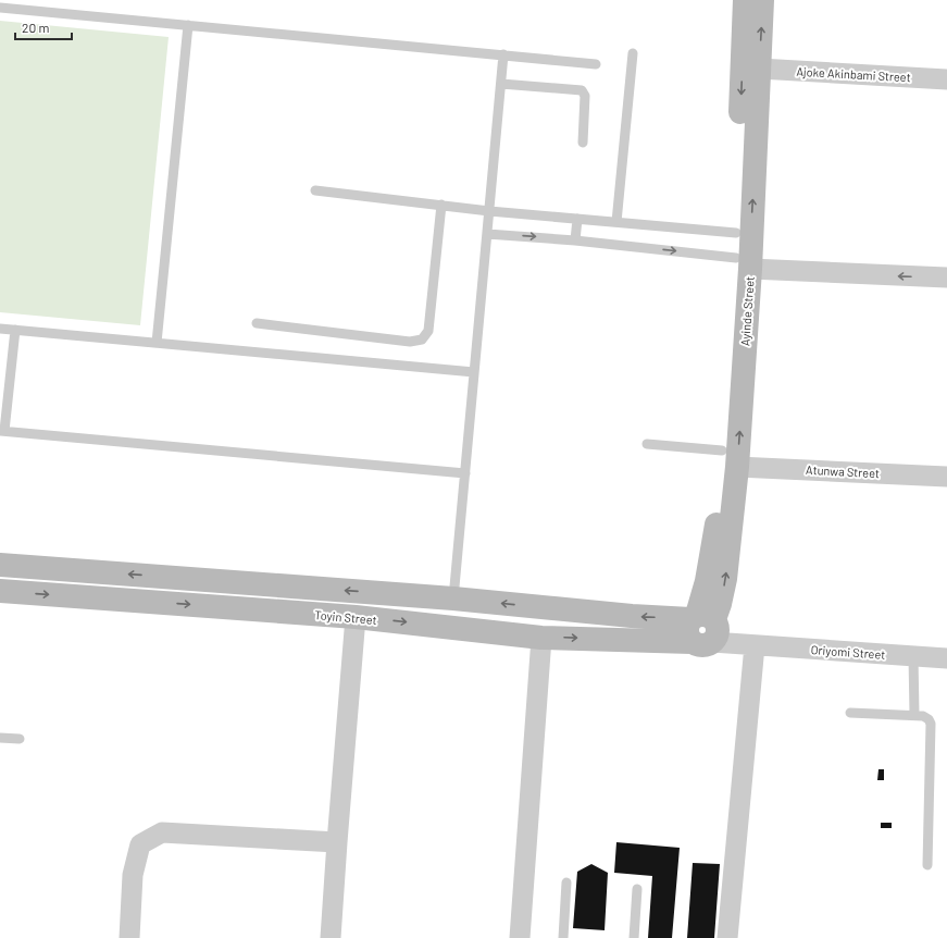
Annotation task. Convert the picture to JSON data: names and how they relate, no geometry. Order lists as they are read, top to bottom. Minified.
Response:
{"streets":{"street":["Ajoke Akinbami Street","Ayinde Street","Atunwa Street","Toyin Street","Oriyomi Street"]},"crossings":[["Ajoke Akinbami Street","Ayinde Street"],["Ayinde Street","Atunwa Street"],["Ayinde Street","Toyin Street"],["Toyin Street","Oriyomi Street"]],"scale_bar":"20 m"}
